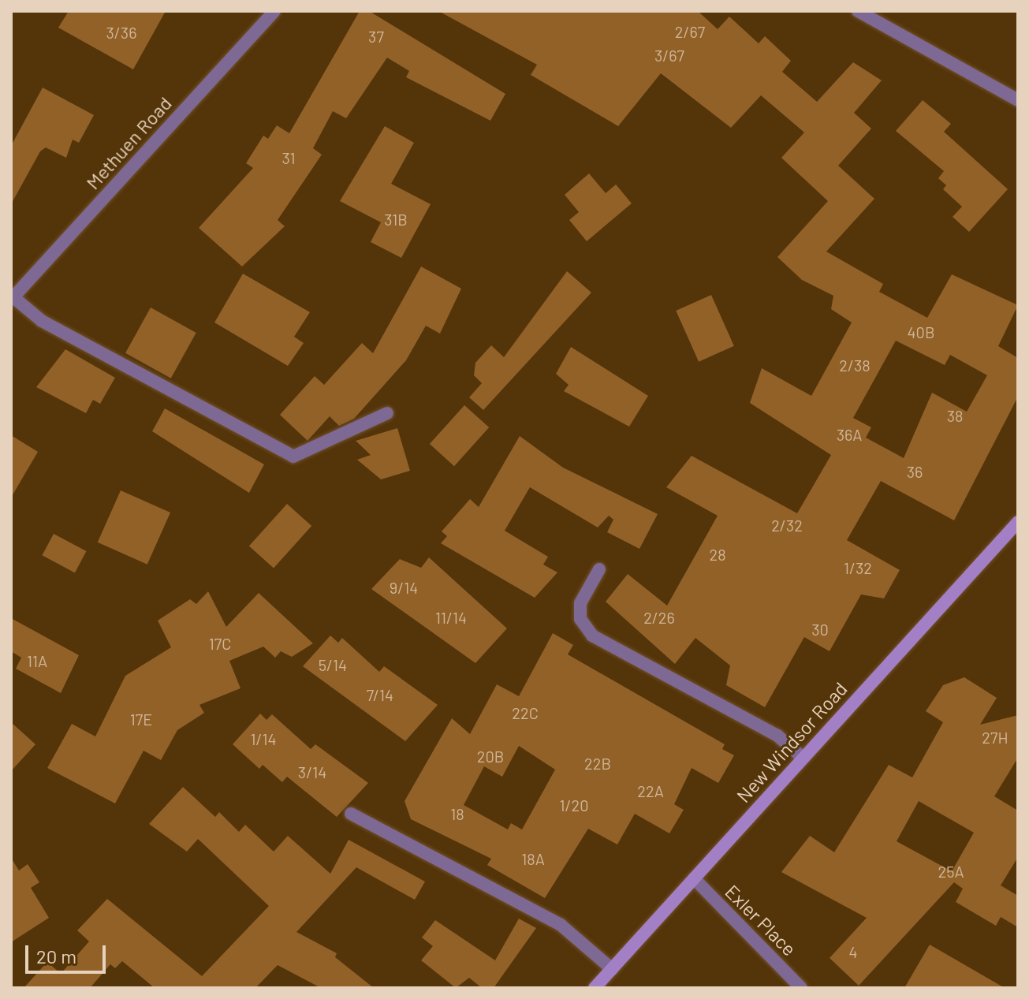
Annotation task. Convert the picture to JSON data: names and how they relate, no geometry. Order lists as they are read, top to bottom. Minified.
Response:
{"streets":{"main road":["New Windsor Road"],"street":["Methuen Road","Exler Place"]},"crossings":[["New Windsor Road","Exler Place"]],"house_numbers":["2/67","3/36","37","3/67","31","31B","40B","2/38","38","36A","36","2/32","28","1/32","9/14","11/14","2/26","30","17C","11A","5/14","7/14","22C","17E","27H","1/14","20B","22B","3/14","22A","1/20","18","18A","25A","4"],"scale_bar":"20 m"}
